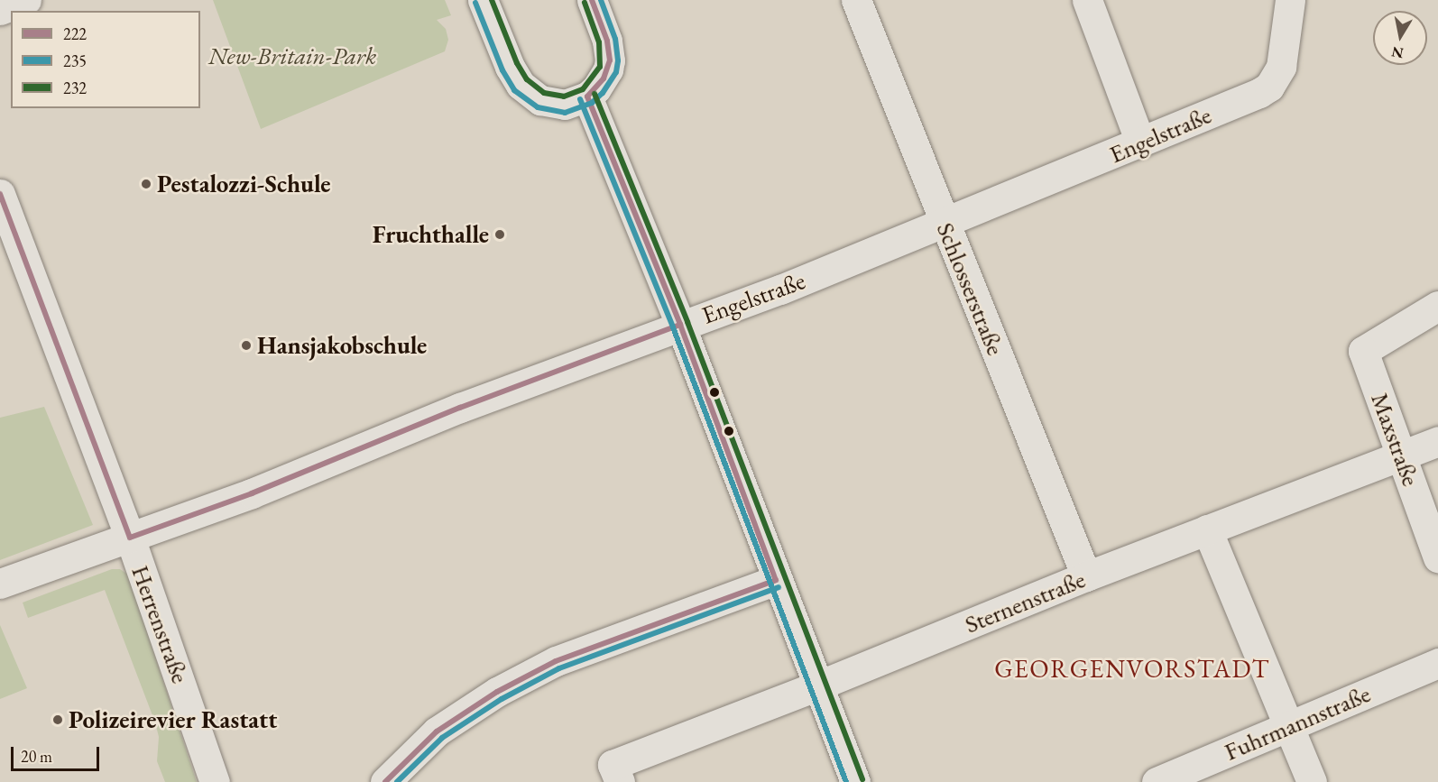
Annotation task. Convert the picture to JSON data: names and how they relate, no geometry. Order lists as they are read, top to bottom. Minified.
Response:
{"streets":{"street":["Engelstraße","Schlosserstraße","Maxstraße","Sternenstraße","Herrenstraße","Fuhrmannstraße"]},"crossings":[["Engelstraße","Schlosserstraße"],["Engelstraße","Herrenstraße"],["Schlosserstraße","Sternenstraße"],["Maxstraße","Sternenstraße"]],"districts":["GEORGENVORSTADT"],"parks":["New-Britain-Park"],"places":["Pestalozzi-Schule","Fruchthalle","Hansjakobschule","Polizeirevier Rastatt"],"lines":["transit line 222","transit line 235","transit line 232"],"legend":["222","235","232"],"scale_bar":"20 m","north":"bottom"}
